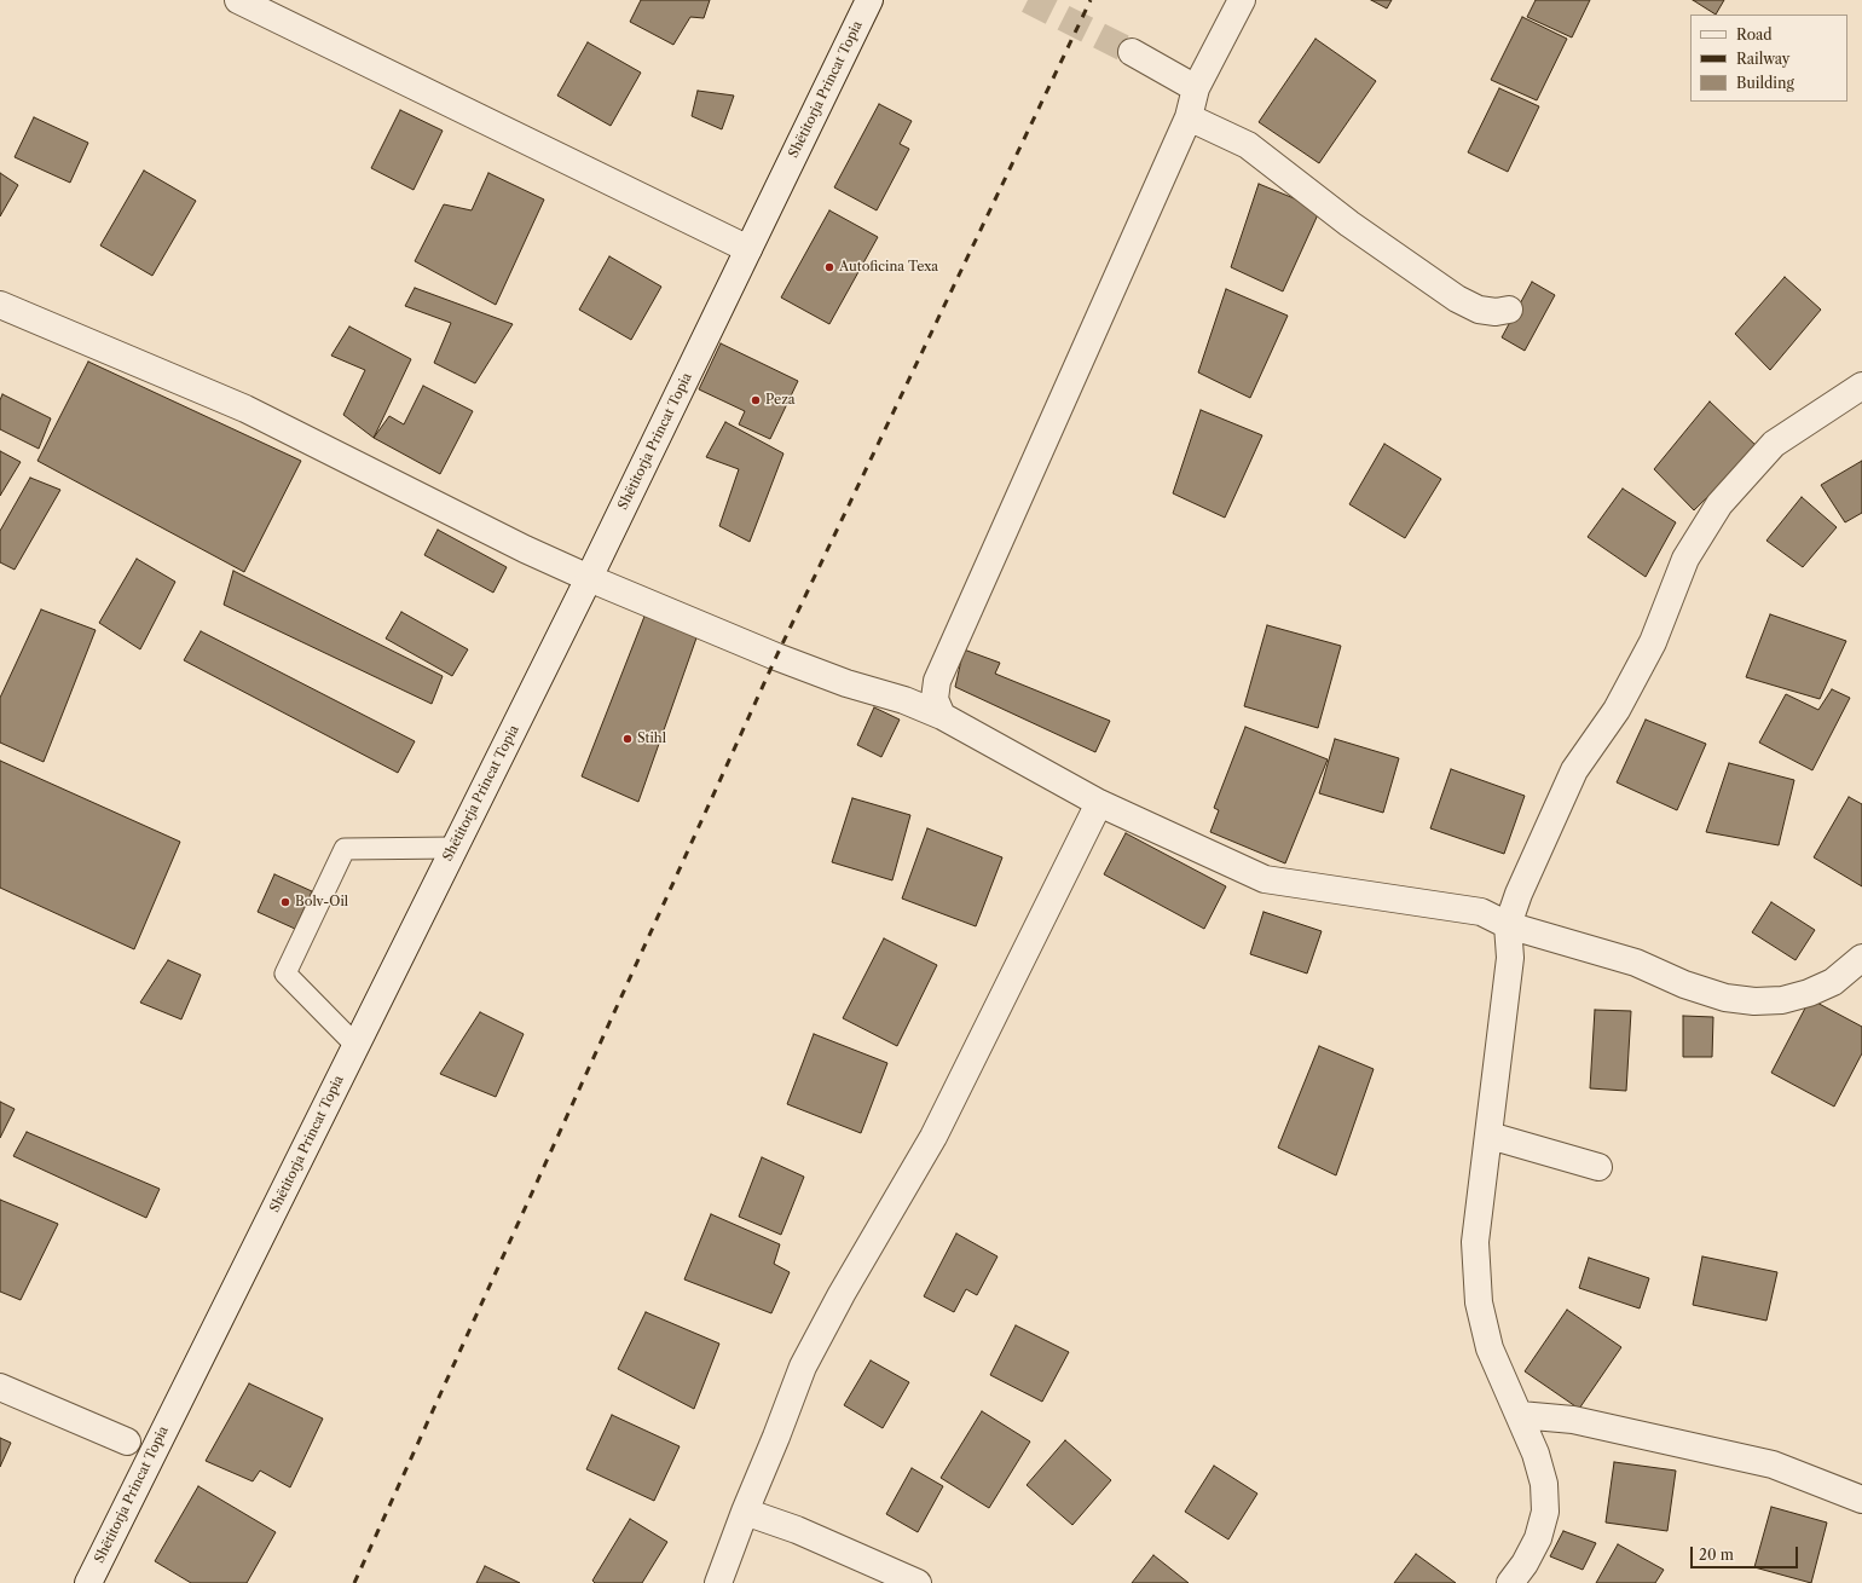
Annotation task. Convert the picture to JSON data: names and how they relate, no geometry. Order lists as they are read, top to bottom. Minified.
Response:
{"streets":{"street":["Shëtitorja Princat Topia"]},"places":["Autoficina Texa","Peza","Stihl","Bolv-Oil"],"legend":["Road","Railway","Building"],"scale_bar":"20 m"}
